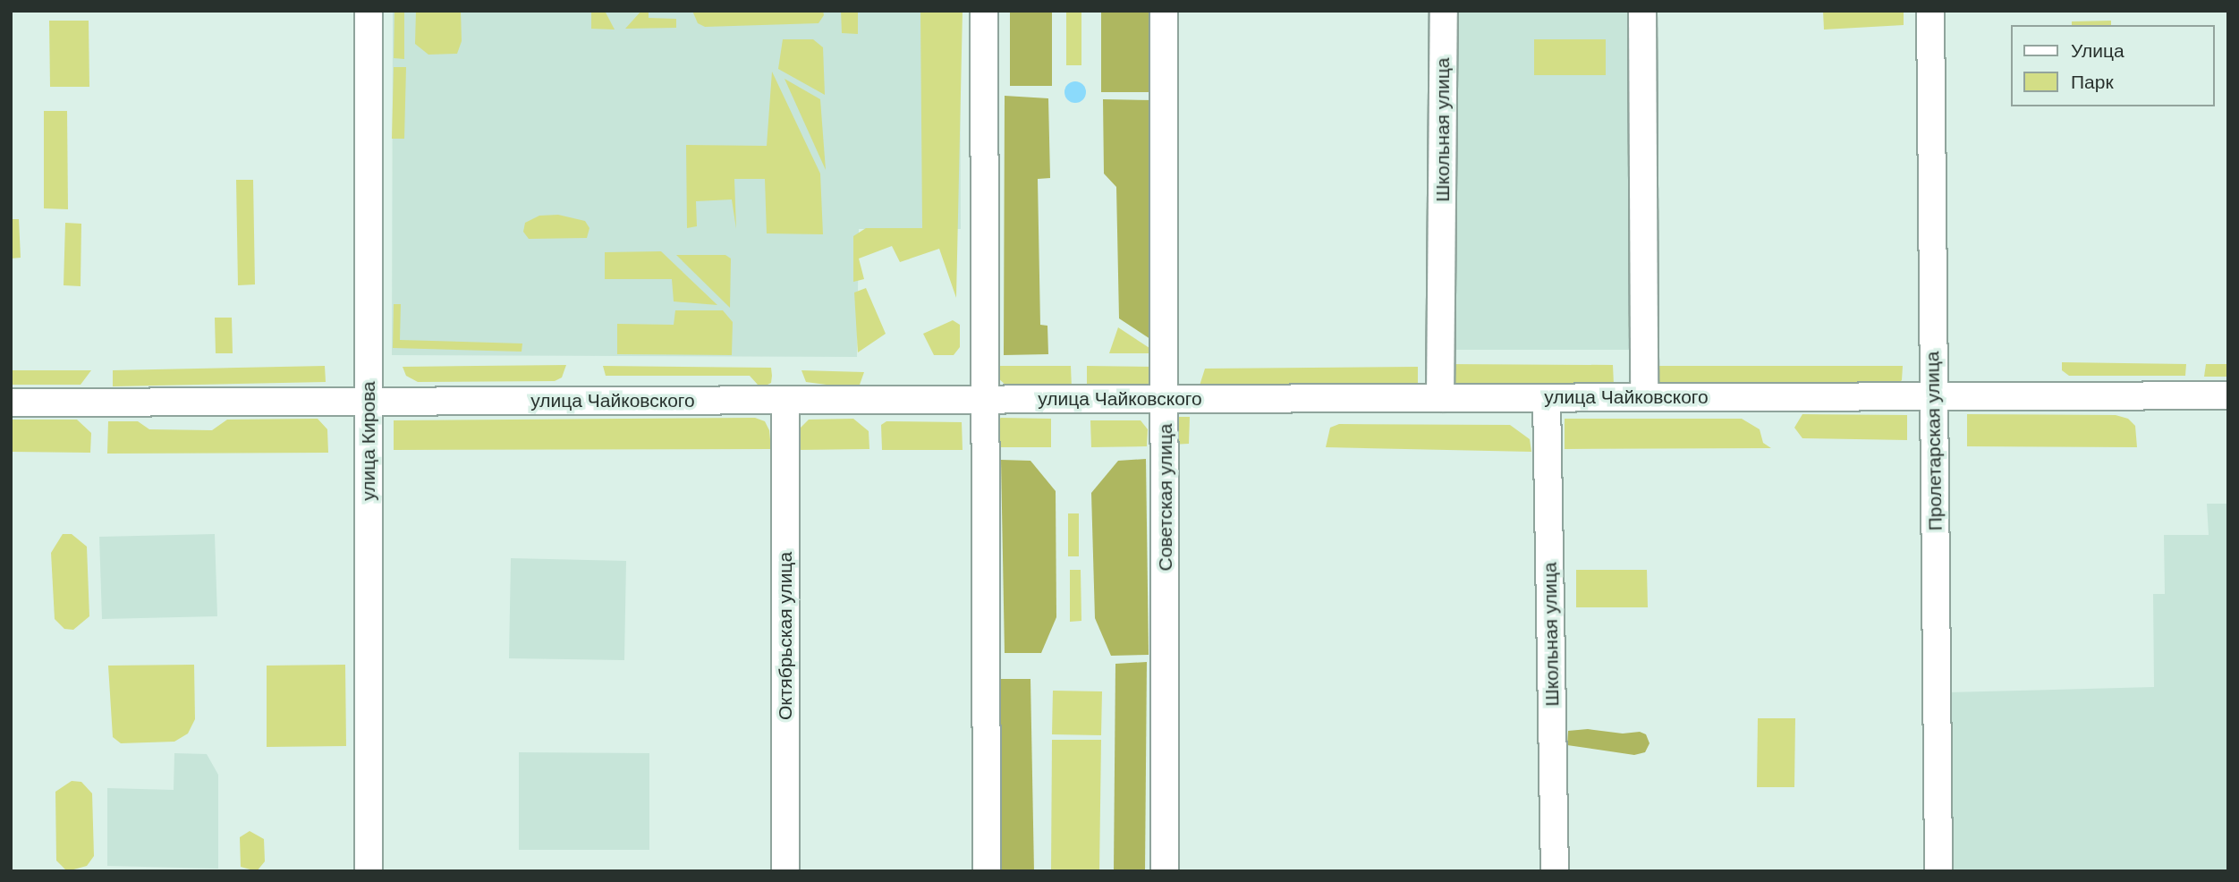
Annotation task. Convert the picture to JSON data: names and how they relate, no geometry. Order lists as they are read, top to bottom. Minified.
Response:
{"streets":{"street":["Школьная улица","улица Чайковского","улица Кирова","Пролетарская улица","Советская улица","Октябрьская улица"]},"crossings":[["Школьная улица","улица Чайковского"],["улица Чайковского","улица Кирова"],["улица Чайковского","Пролетарская улица"],["улица Чайковского","Советская улица"],["улица Чайковского","Октябрьская улица"]],"legend":["Улица","Парк"]}
